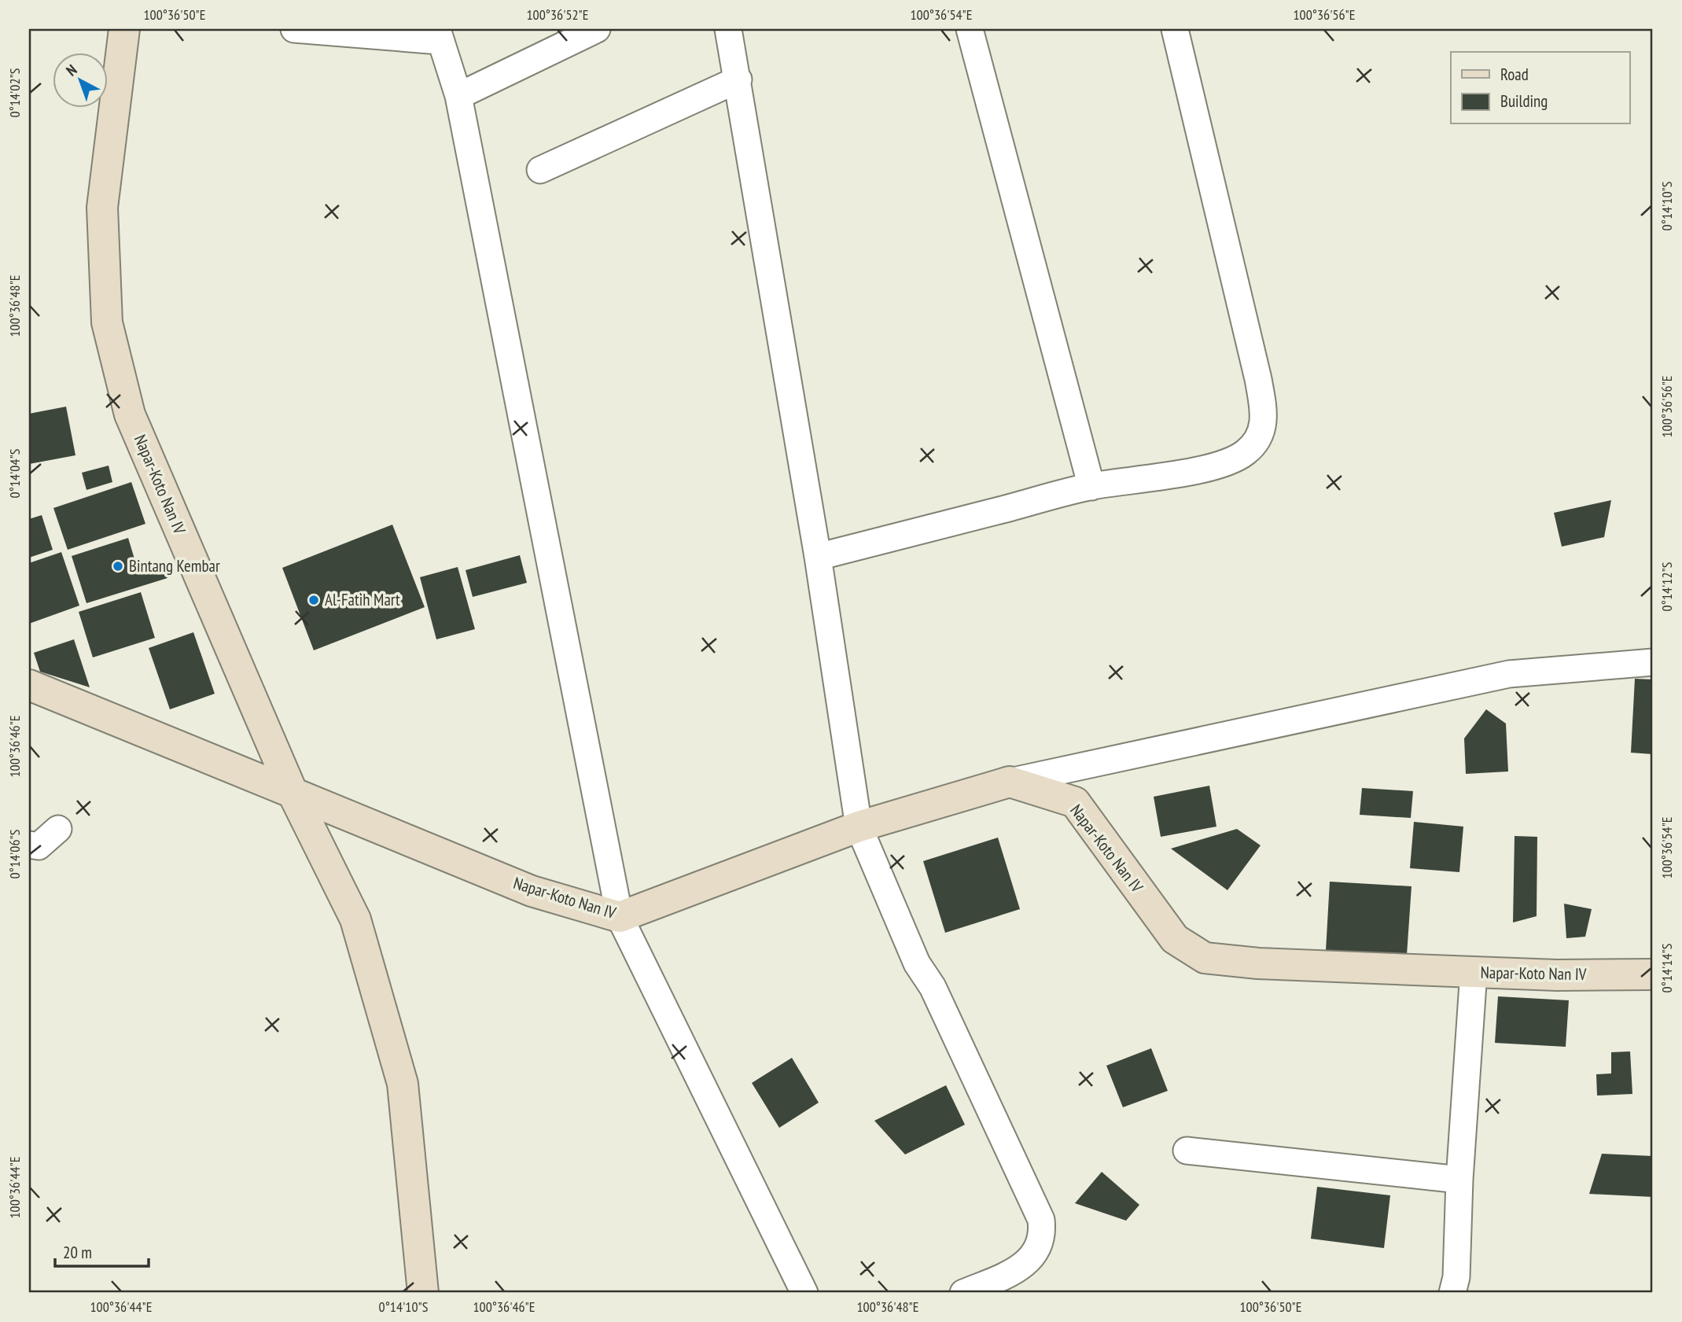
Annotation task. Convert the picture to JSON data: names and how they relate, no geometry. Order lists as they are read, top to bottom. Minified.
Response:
{"streets":{"street":["Napar-Koto Nan IV"]},"places":["Bintang Kembar","Al-Fatih Mart"],"legend":["Road","Building"],"scale_bar":"20 m","north":"top left","coordinates":["100°36'50\"E","100°36'52\"E","100°36'54\"E","100°36'56\"E","0°14'02\"S","0°14'10\"S","100°36'48\"E","0°14'04\"S","0°14'12\"S","100°36'46\"E","0°14'06\"S","0°14'14\"S","100°36'44\"E"]}
